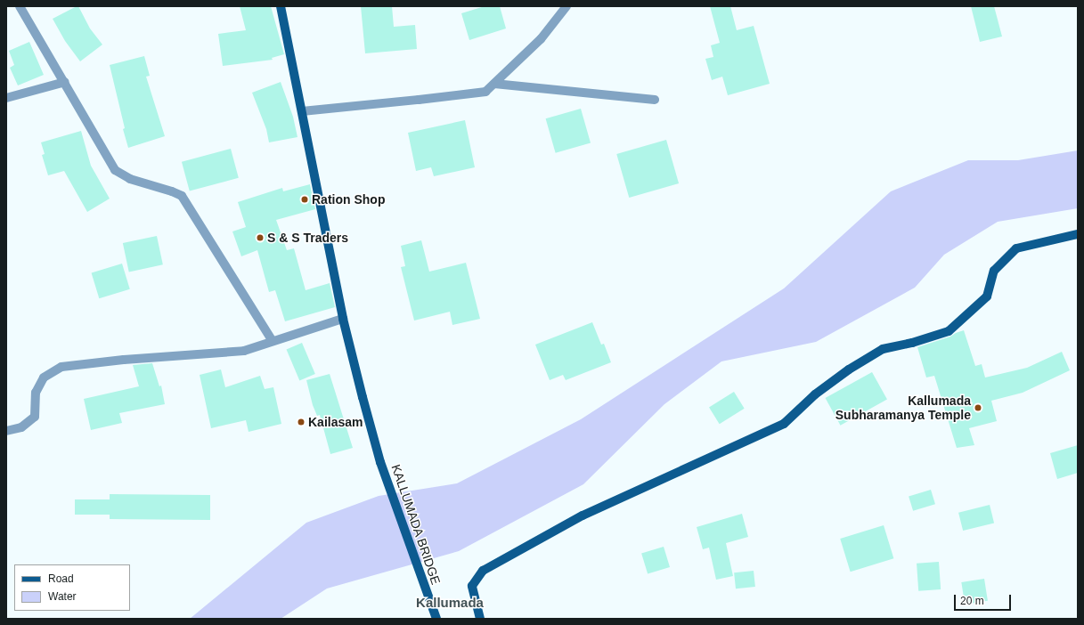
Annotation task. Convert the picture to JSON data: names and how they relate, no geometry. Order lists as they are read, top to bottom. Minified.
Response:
{"streets":{"main road":["KALLUMADA BRIDGE"]},"districts":["Kallumada"],"places":["Ration Shop","S & S Traders","Kallumada Subharamanya Temple","Kailasam"],"legend":["Road","Water"],"scale_bar":"20 m"}
